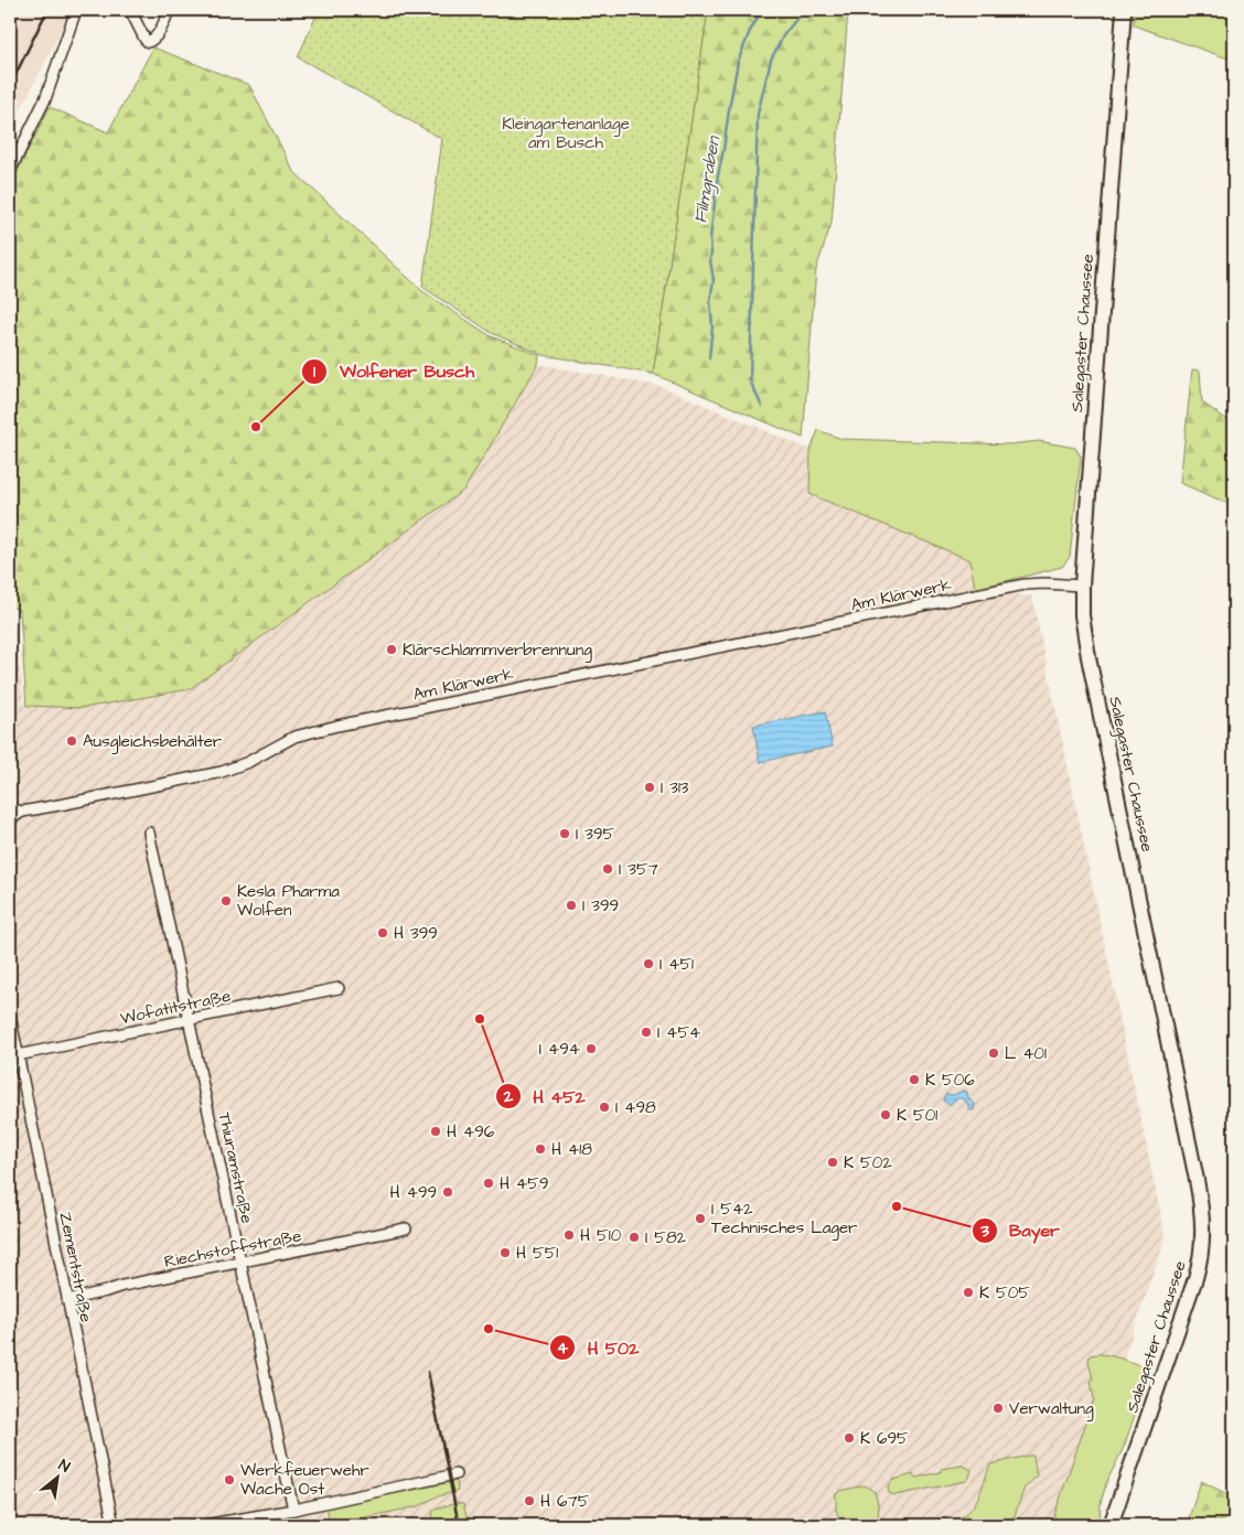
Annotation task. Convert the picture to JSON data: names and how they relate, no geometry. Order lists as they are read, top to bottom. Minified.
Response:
{"streets":{"main road":["Salegaster Chaussee"],"street":["Am Klärwerk","Wofatitstraße","Thiuramstraße","Riechstoffstraße","Zementstraße"]},"crossings":[["Salegaster Chaussee","Am Klärwerk"],["Wofatitstraße","Thiuramstraße"],["Wofatitstraße","Zementstraße"],["Thiuramstraße","Riechstoffstraße"],["Riechstoffstraße","Zementstraße"]],"water":["Filmgraben"],"parks":["Kleingartenanlage am Busch"],"places":["Wolfener Busch","Klärschlammverbrennung","Ausgleichsbehälter","I 313","I 395","I 357","Kesla Pharma Wolfen","I 399","H 399","I 451","H 452","I 454","I 494","L 401","K 506","I 498","K 501","H 496","H 418","K 502","H 459","H 499","Bayer","I 542 Technisches Lager","H 510","I 582","H 551","K 505","H 502","Verwaltung","K 695","Werkfeuerwehr Wache Ost","H 675"],"north":"top right"}
